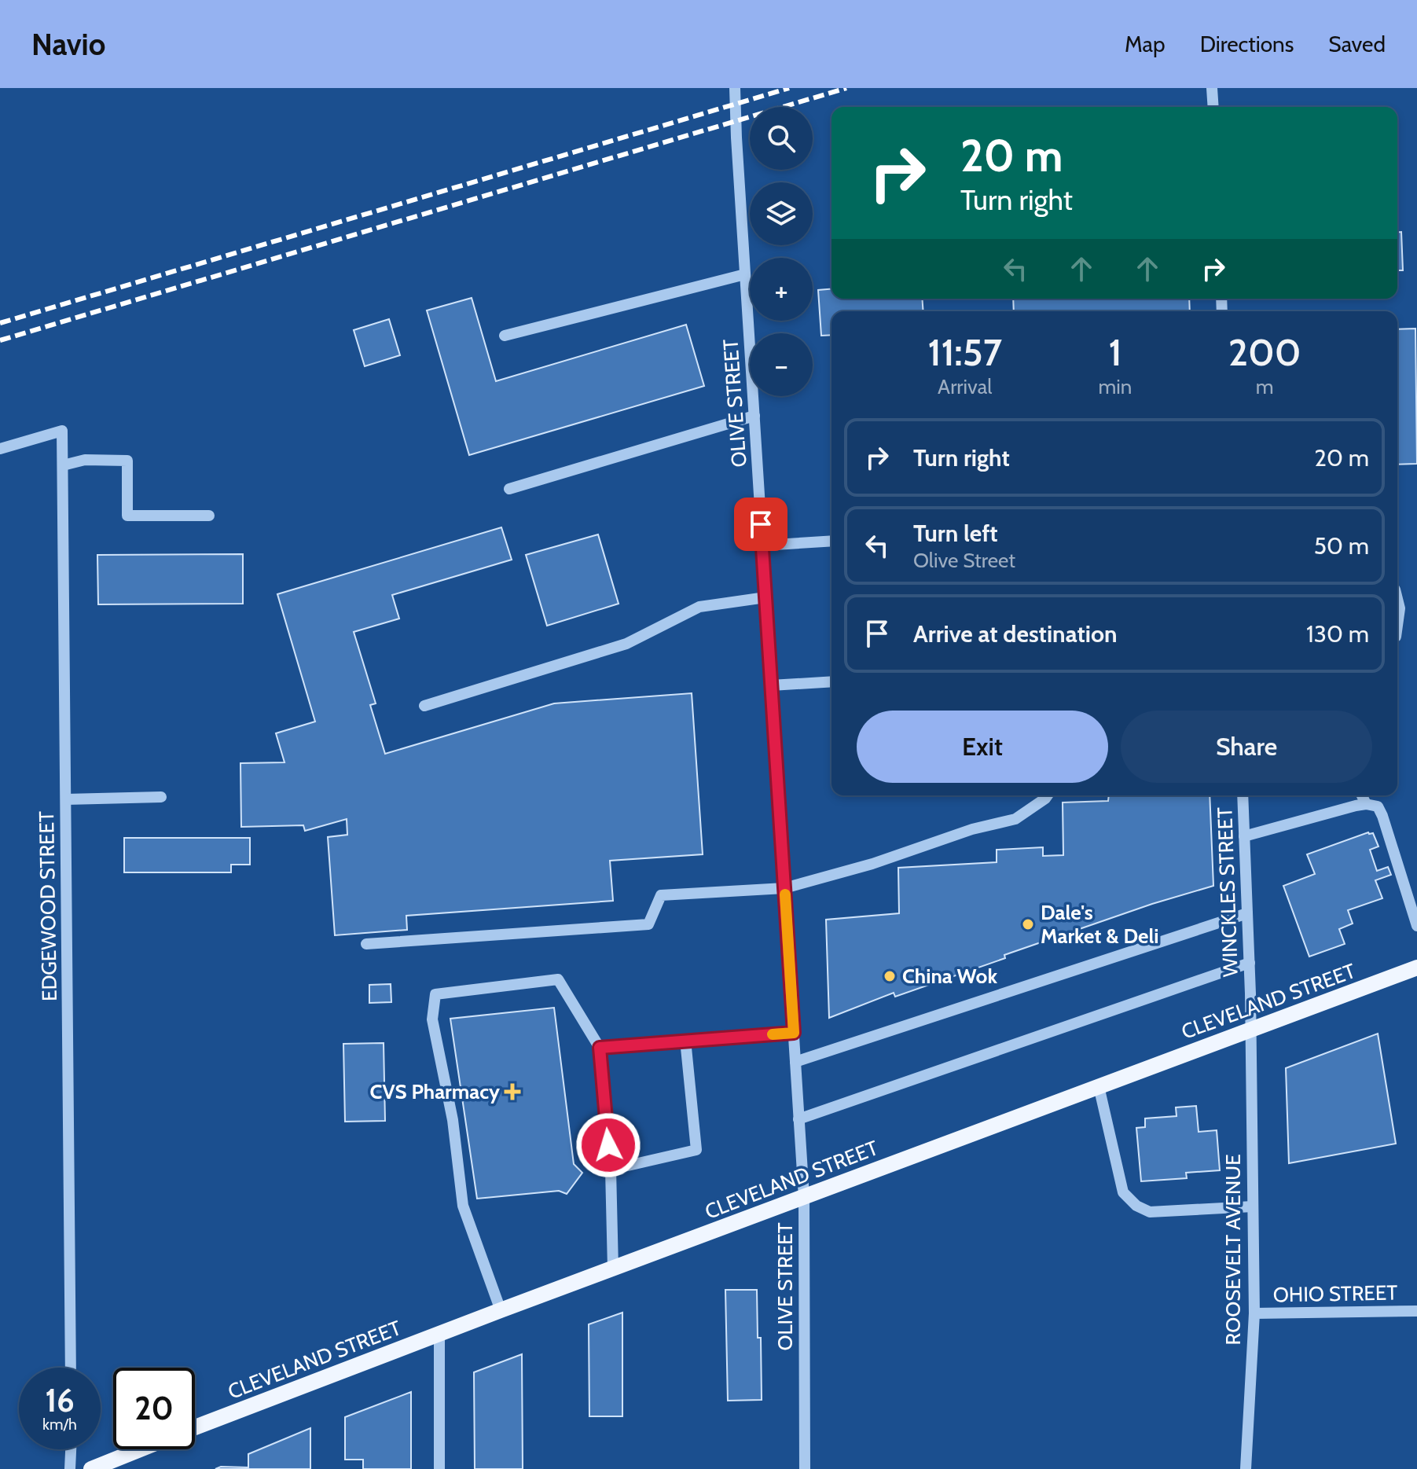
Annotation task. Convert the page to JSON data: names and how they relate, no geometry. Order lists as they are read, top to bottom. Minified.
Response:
{"streets":{"main road":["CLEVELAND STREET"],"street":["OLIVE STREET","WINCKLES STREET","EDGEWOOD STREET","ROOSEVELT AVENUE","OHIO STREET"]},"crossings":[["OLIVE STREET","CLEVELAND STREET"],["WINCKLES STREET","CLEVELAND STREET"],["WINCKLES STREET","ROOSEVELT AVENUE"],["CLEVELAND STREET","ROOSEVELT AVENUE"],["ROOSEVELT AVENUE","OHIO STREET"]],"places":{"other":["Dale's Market & Deli","China Wok"],"health":["CVS Pharmacy"]},"page":{"header":"Navio","nav":["Map","Directions","Saved"],"map_buttons":["+","−"],"turn":["20 m","Turn right"],"eta":["11:57","Arrival","1","min","200","m"],"list":[{"name":"Turn right","value":"20 m"},{"name":"Turn left","note":"Olive Street","value":"50 m"},{"name":"Arrive at destination","value":"130 m"}],"buttons":["Exit","Share"],"speed":"16 km/h","limit":"20"}}
